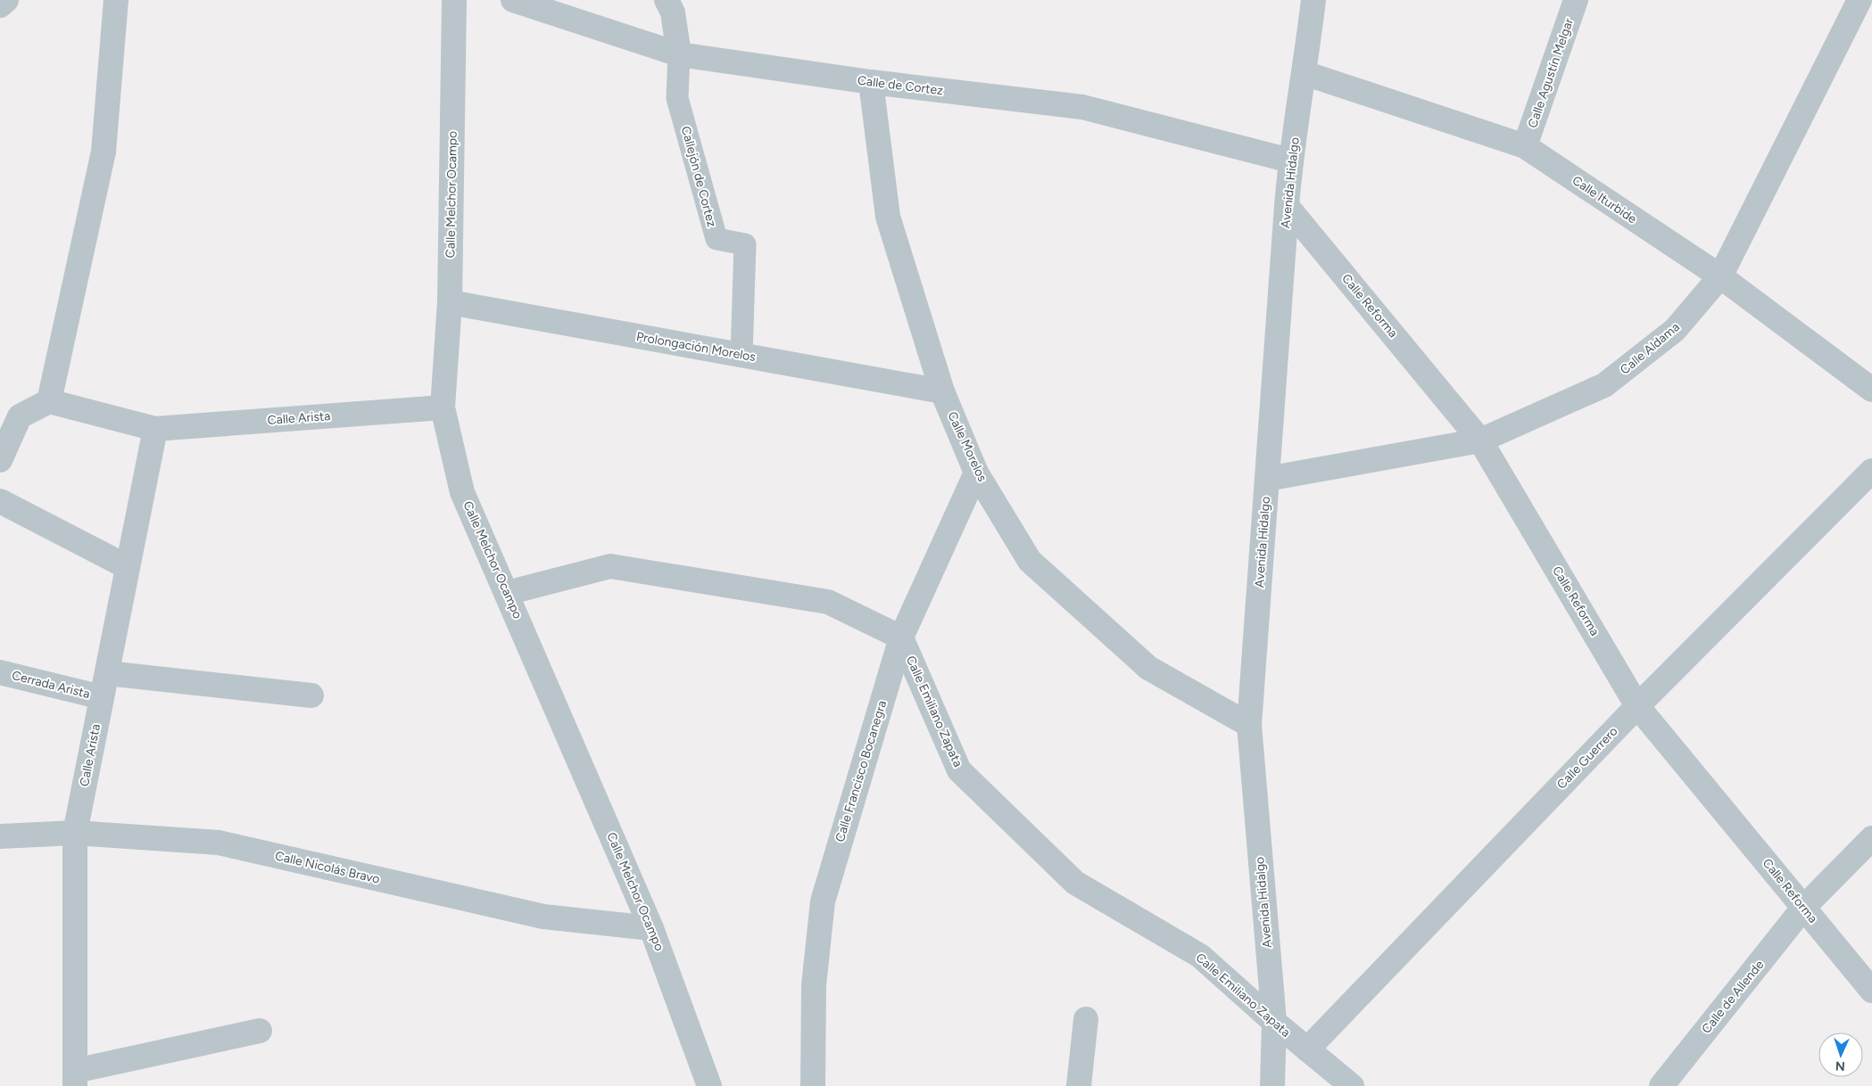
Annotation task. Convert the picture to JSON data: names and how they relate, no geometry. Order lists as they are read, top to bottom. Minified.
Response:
{"streets":{"street":["Calle Agustín Melgar","Calle de Cortez","Callejón de Cortez","Avenida Hidalgo","Calle Melchor Ocampo","Calle Iturbide","Calle Reforma","Prolongación Morelos","Calle Aldama","Calle Arista","Calle Morelos","Cerrada Arista","Calle Emiliano Zapata","Calle Guerrero","Calle Francisco Bocanegra","Calle Nicolás Bravo","Calle de Allende"]},"crossings":[["Calle Agustín Melgar","Calle Iturbide"],["Calle de Cortez","Callejón de Cortez"],["Calle de Cortez","Avenida Hidalgo"],["Calle de Cortez","Calle Morelos"],["Callejón de Cortez","Prolongación Morelos"],["Avenida Hidalgo","Calle Iturbide"],["Avenida Hidalgo","Calle Reforma"],["Avenida Hidalgo","Calle Aldama"],["Avenida Hidalgo","Calle Morelos"],["Avenida Hidalgo","Calle Emiliano Zapata"],["Calle Melchor Ocampo","Prolongación Morelos"],["Calle Melchor Ocampo","Calle Arista"],["Calle Melchor Ocampo","Calle Nicolás Bravo"],["Calle Iturbide","Calle Aldama"],["Calle Reforma","Calle Aldama"],["Calle Reforma","Calle Guerrero"],["Calle Reforma","Calle de Allende"],["Prolongación Morelos","Calle Morelos"],["Calle Arista","Cerrada Arista"],["Calle Arista","Calle Nicolás Bravo"],["Calle Morelos","Calle Francisco Bocanegra"],["Calle Emiliano Zapata","Calle Guerrero"],["Calle Emiliano Zapata","Calle Francisco Bocanegra"]],"north":"bottom"}
